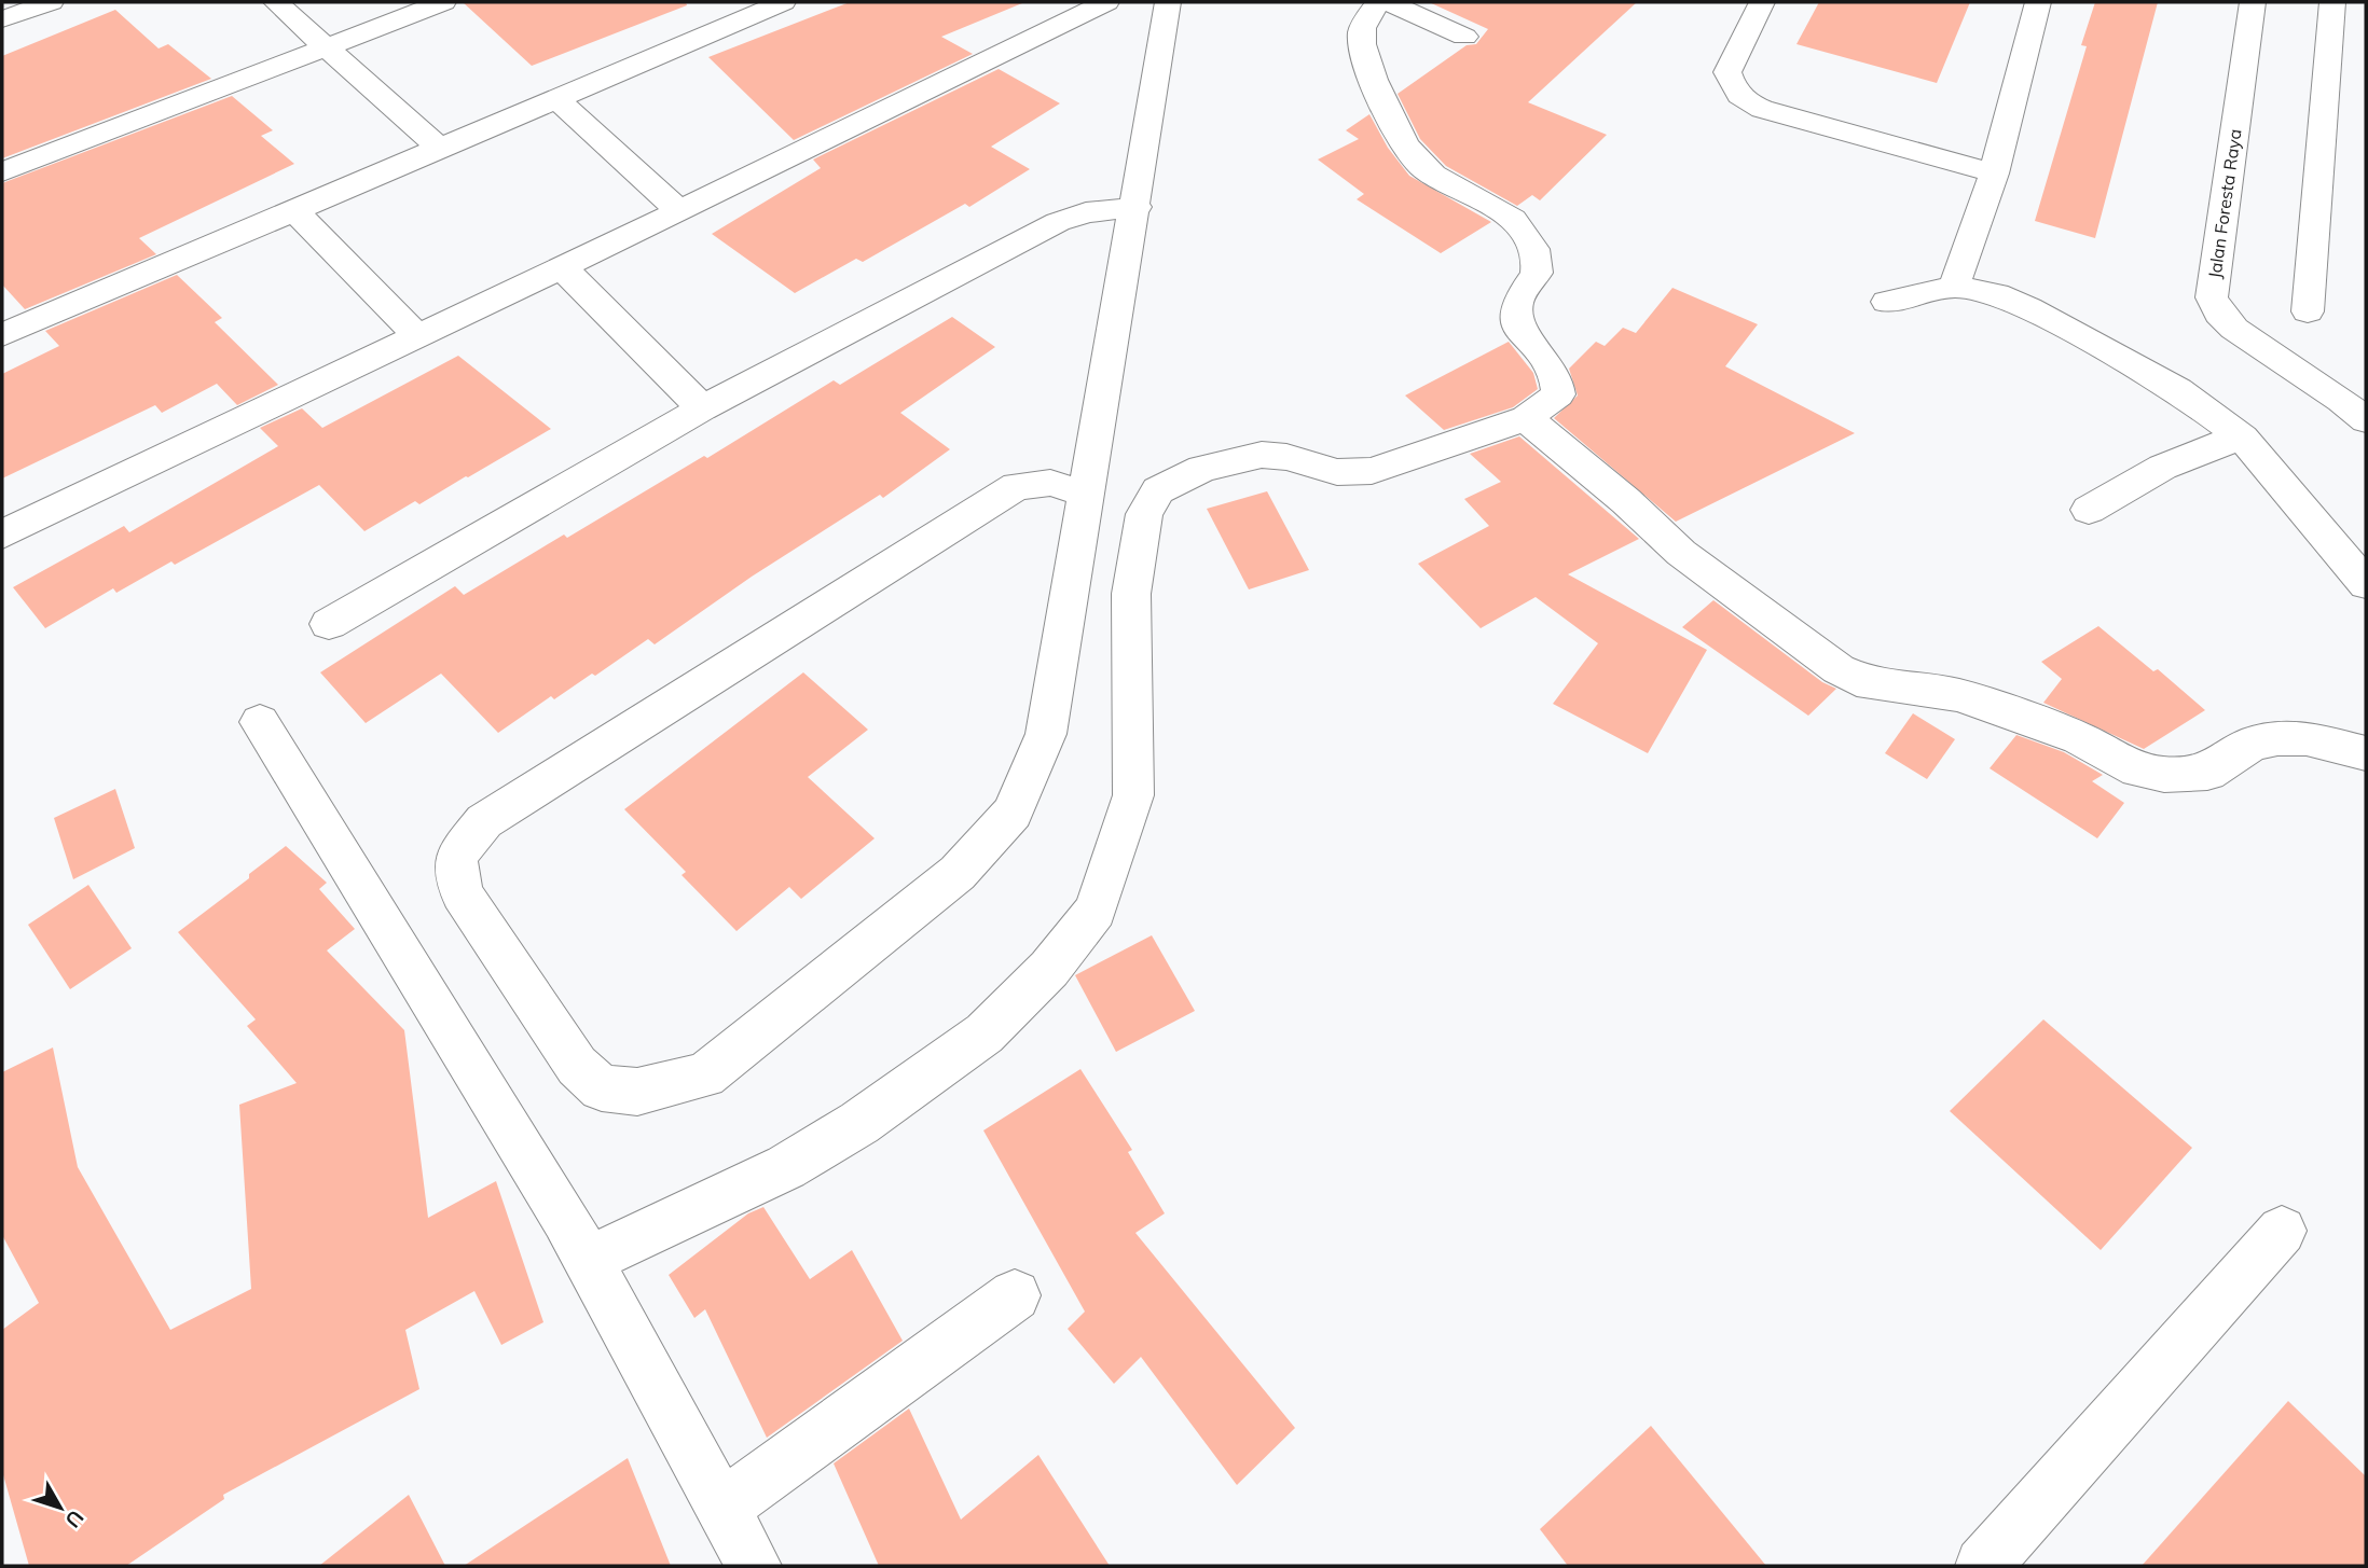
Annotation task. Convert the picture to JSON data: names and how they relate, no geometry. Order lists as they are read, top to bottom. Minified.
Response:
{"streets":{"street":["Jalan Foresta Raya"]},"north":"bottom right"}
